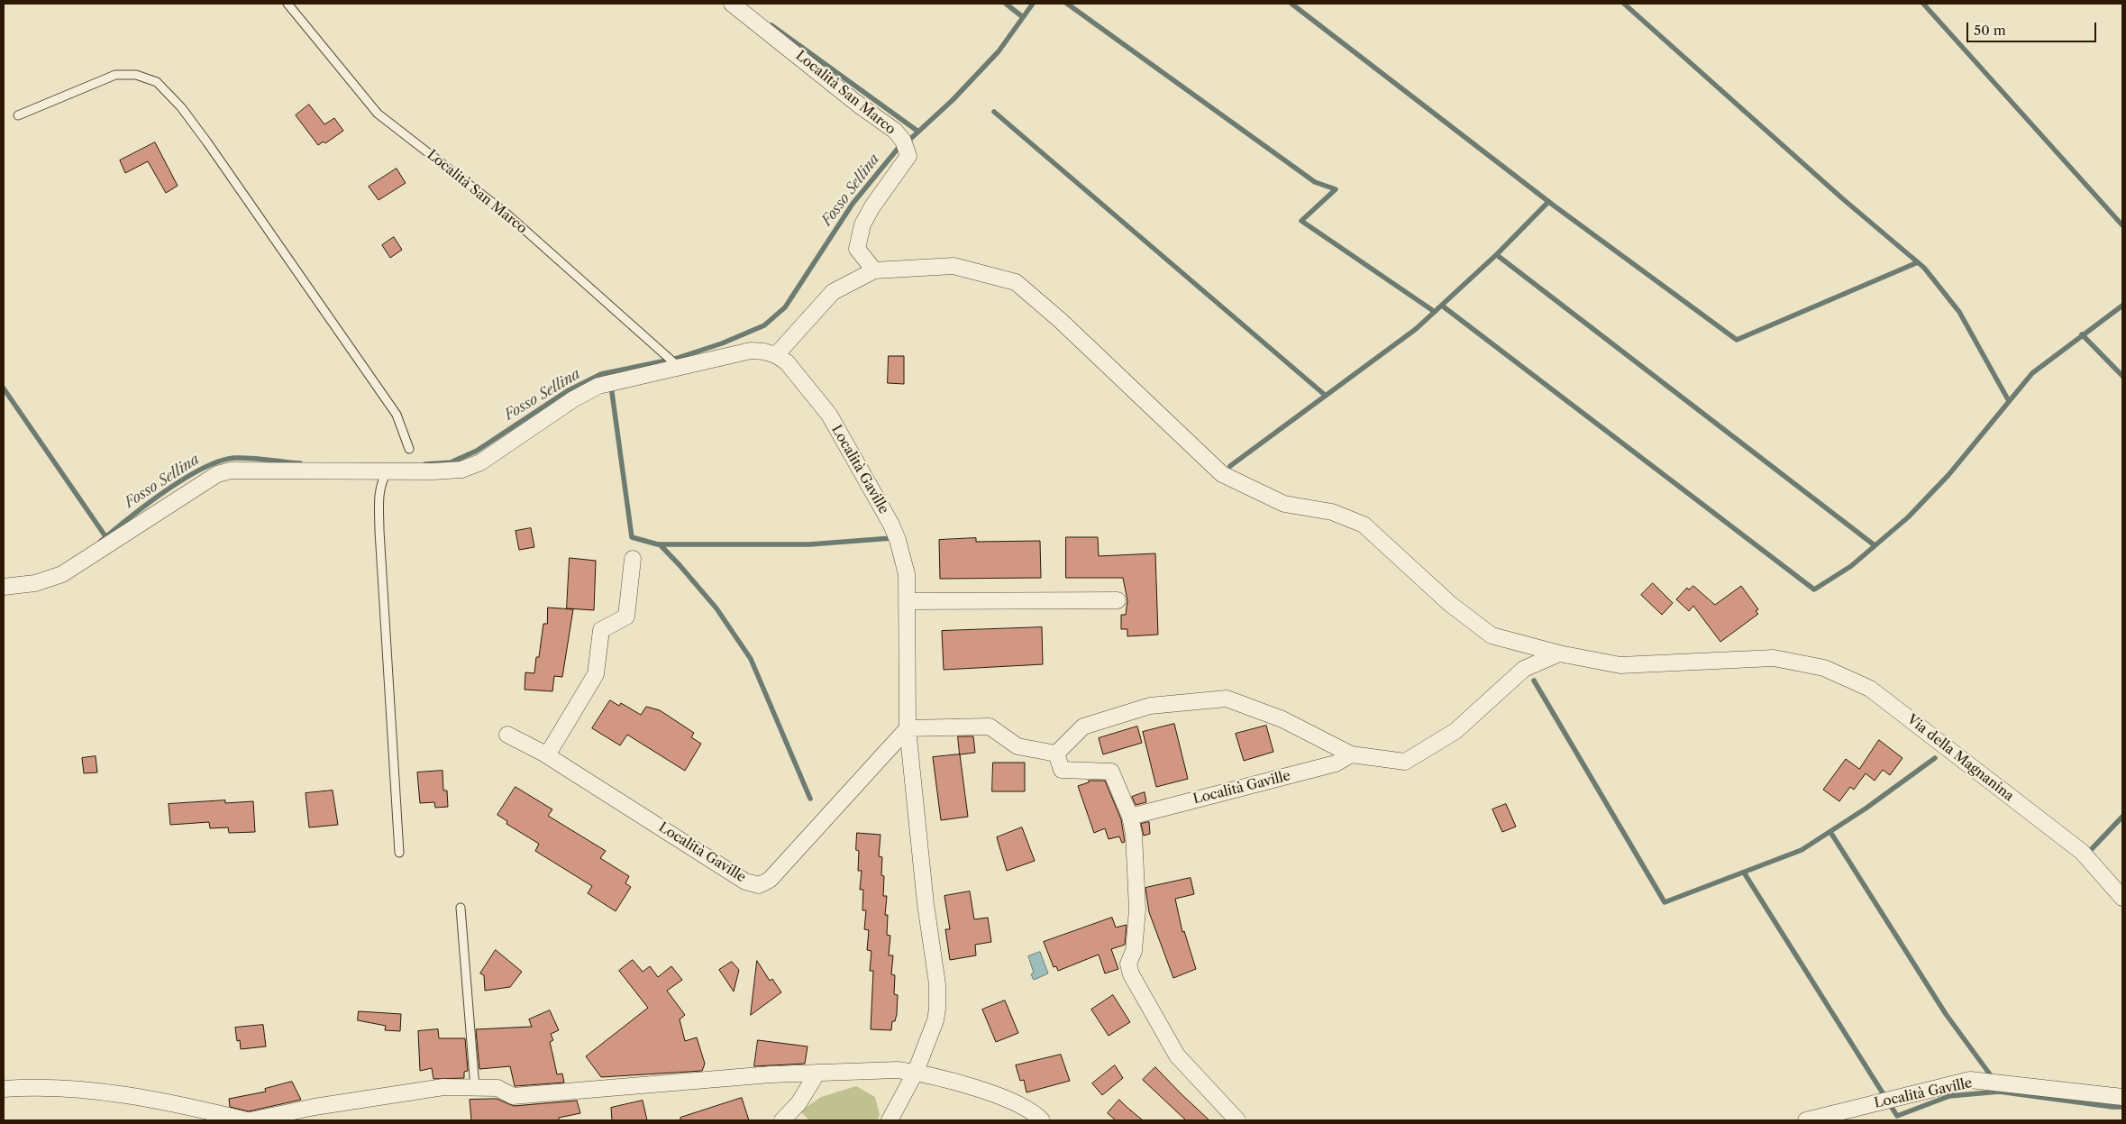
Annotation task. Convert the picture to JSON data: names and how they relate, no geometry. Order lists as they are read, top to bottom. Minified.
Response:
{"streets":{"street":["Località San Marco","Località Gaville","Via della Magnanina"]},"crossings":[["Località San Marco","Via della Magnanina"]],"water":["Fosso Sellina"],"scale_bar":"50 m"}
